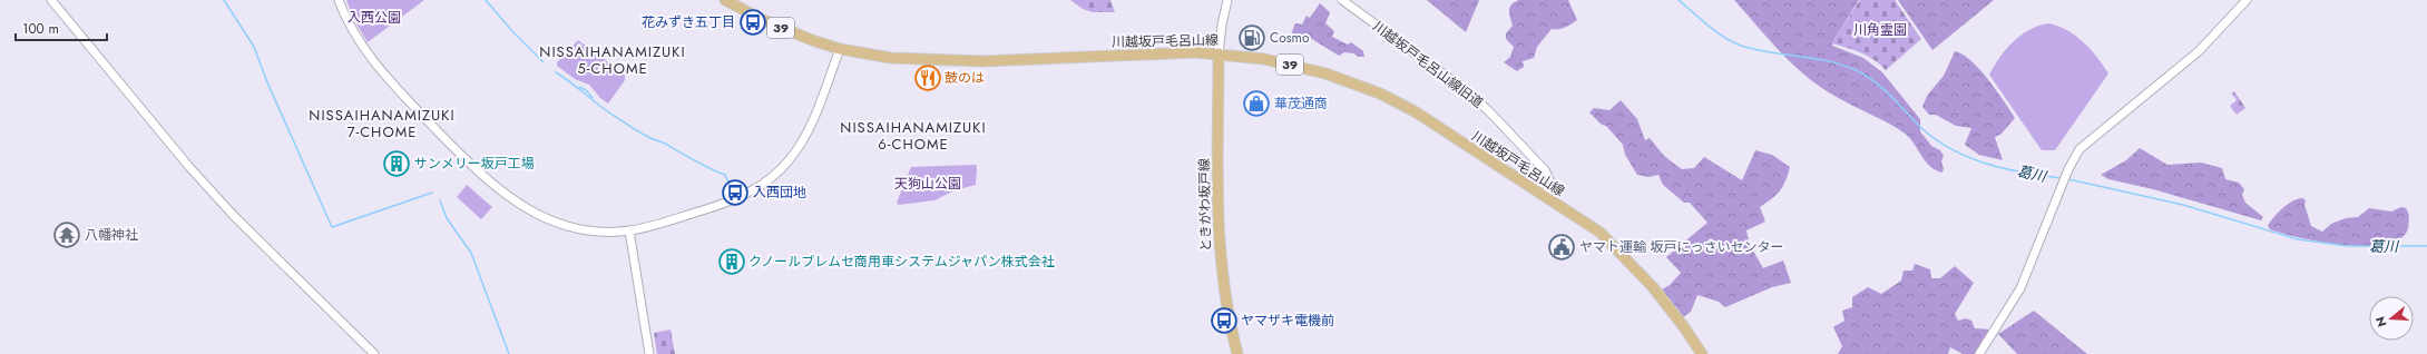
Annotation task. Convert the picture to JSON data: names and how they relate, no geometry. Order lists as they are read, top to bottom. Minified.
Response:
{"streets":{"main road":["39","川越坂戸毛呂山線","ときがわ坂戸線"],"street":["川越坂戸毛呂山線旧道"]},"crossings":[["川越坂戸毛呂山線","川越坂戸毛呂山線旧道"],["川越坂戸毛呂山線","ときがわ坂戸線"]],"districts":["NISSAIHANAMIZUKI 5-CHOME","NISSAIHANAMIZUKI 7-CHOME","NISSAIHANAMIZUKI 6-CHOME"],"water":["葛川"],"parks":["入西公園","川角霊園","天狗山公園"],"places":{"bus stop":["花みずき五丁目","入西団地","ヤマザキ電機前"],"fuel station":["Cosmo"],"restaurant":["鼓のは"],"shop":["華茂通商"],"building":["サンメリー坂戸工場","クノールブレムセ商用車システムジャパン株式会社"],"temple":["八幡神社"],"public building":["ヤマト運輸 坂戸にっさいセンター"]},"scale_bar":"100 m","north":"left"}
